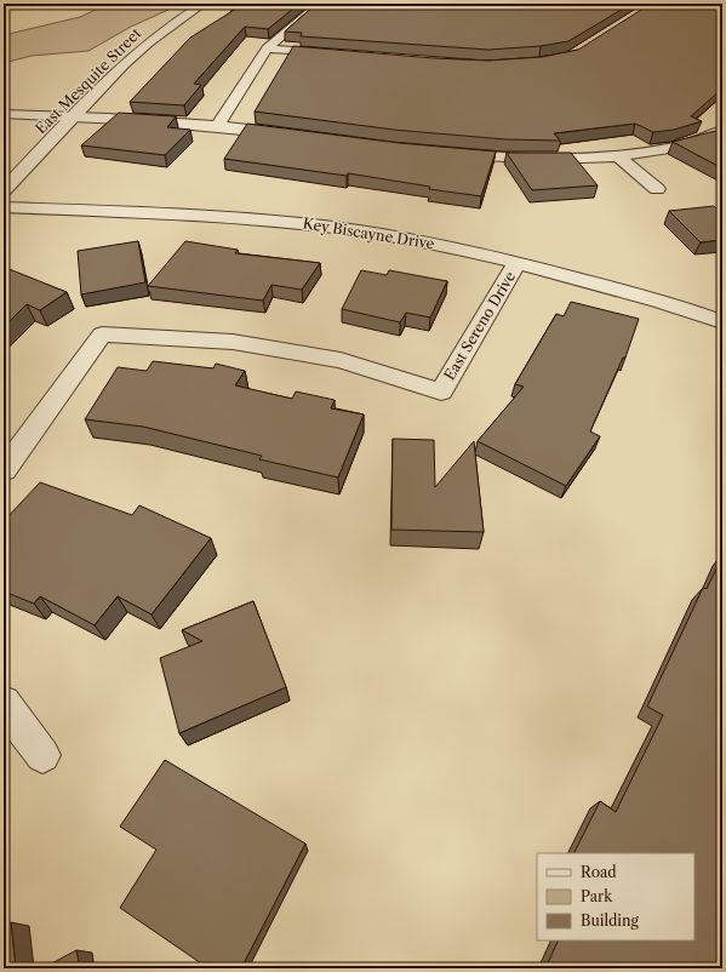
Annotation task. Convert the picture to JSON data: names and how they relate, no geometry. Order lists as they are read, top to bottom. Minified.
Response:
{"streets":{"street":["East Mesquite Street","Key Biscayne Drive","East Sereno Drive"]},"crossings":[["Key Biscayne Drive","East Sereno Drive"]],"legend":["Road","Park","Building"]}
